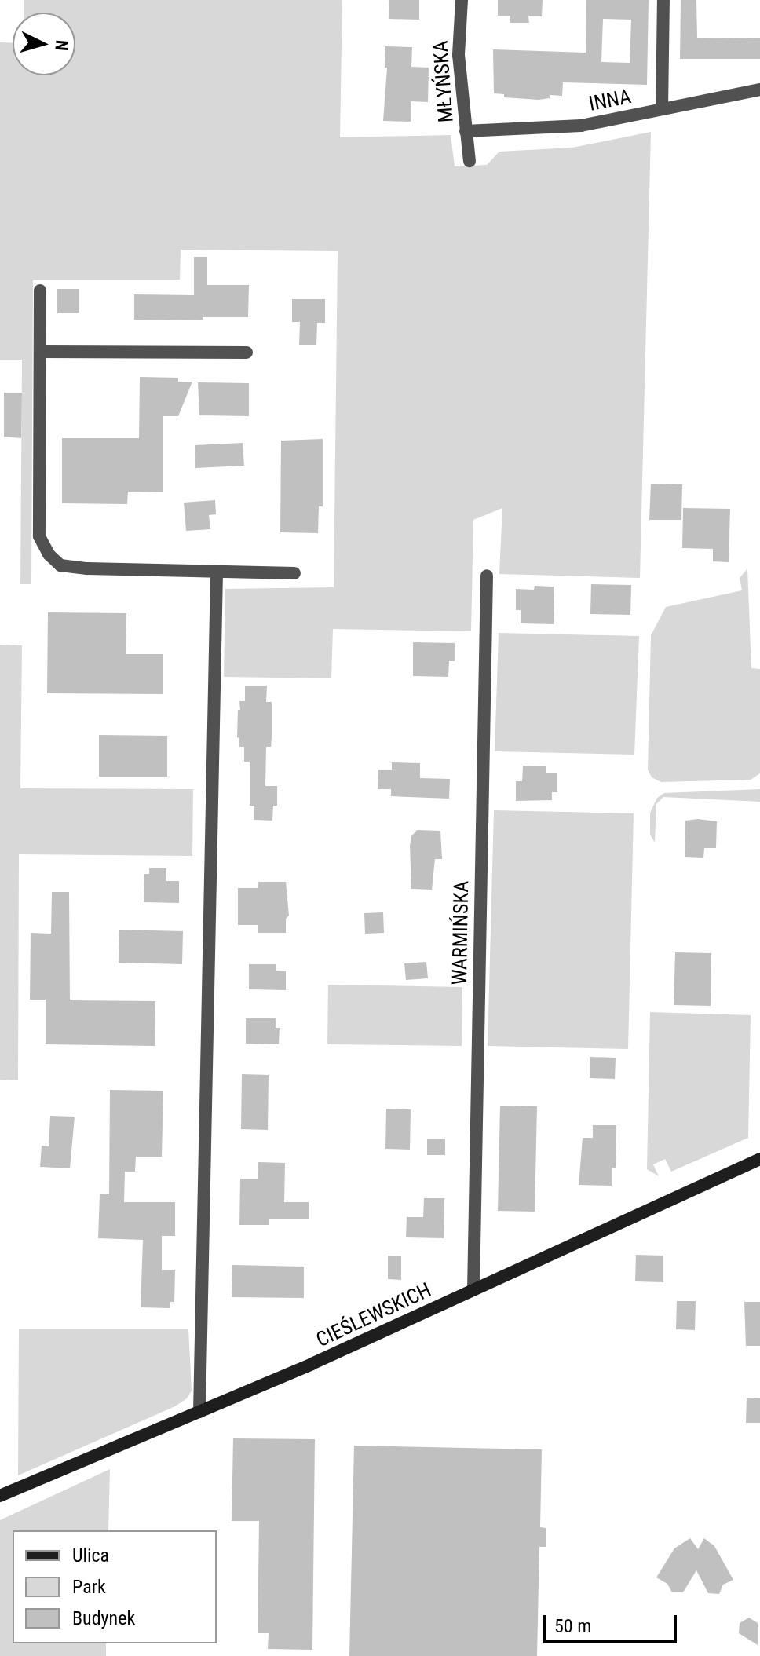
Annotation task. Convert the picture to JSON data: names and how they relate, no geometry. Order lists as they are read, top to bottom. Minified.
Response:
{"streets":{"street":["MŁYŃSKA","INNA","WARMIŃSKA","CIEŚLEWSKICH"]},"crossings":[["MŁYŃSKA","INNA"],["WARMIŃSKA","CIEŚLEWSKICH"]],"legend":["Ulica","Park","Budynek"],"scale_bar":"50 m","north":"right"}
